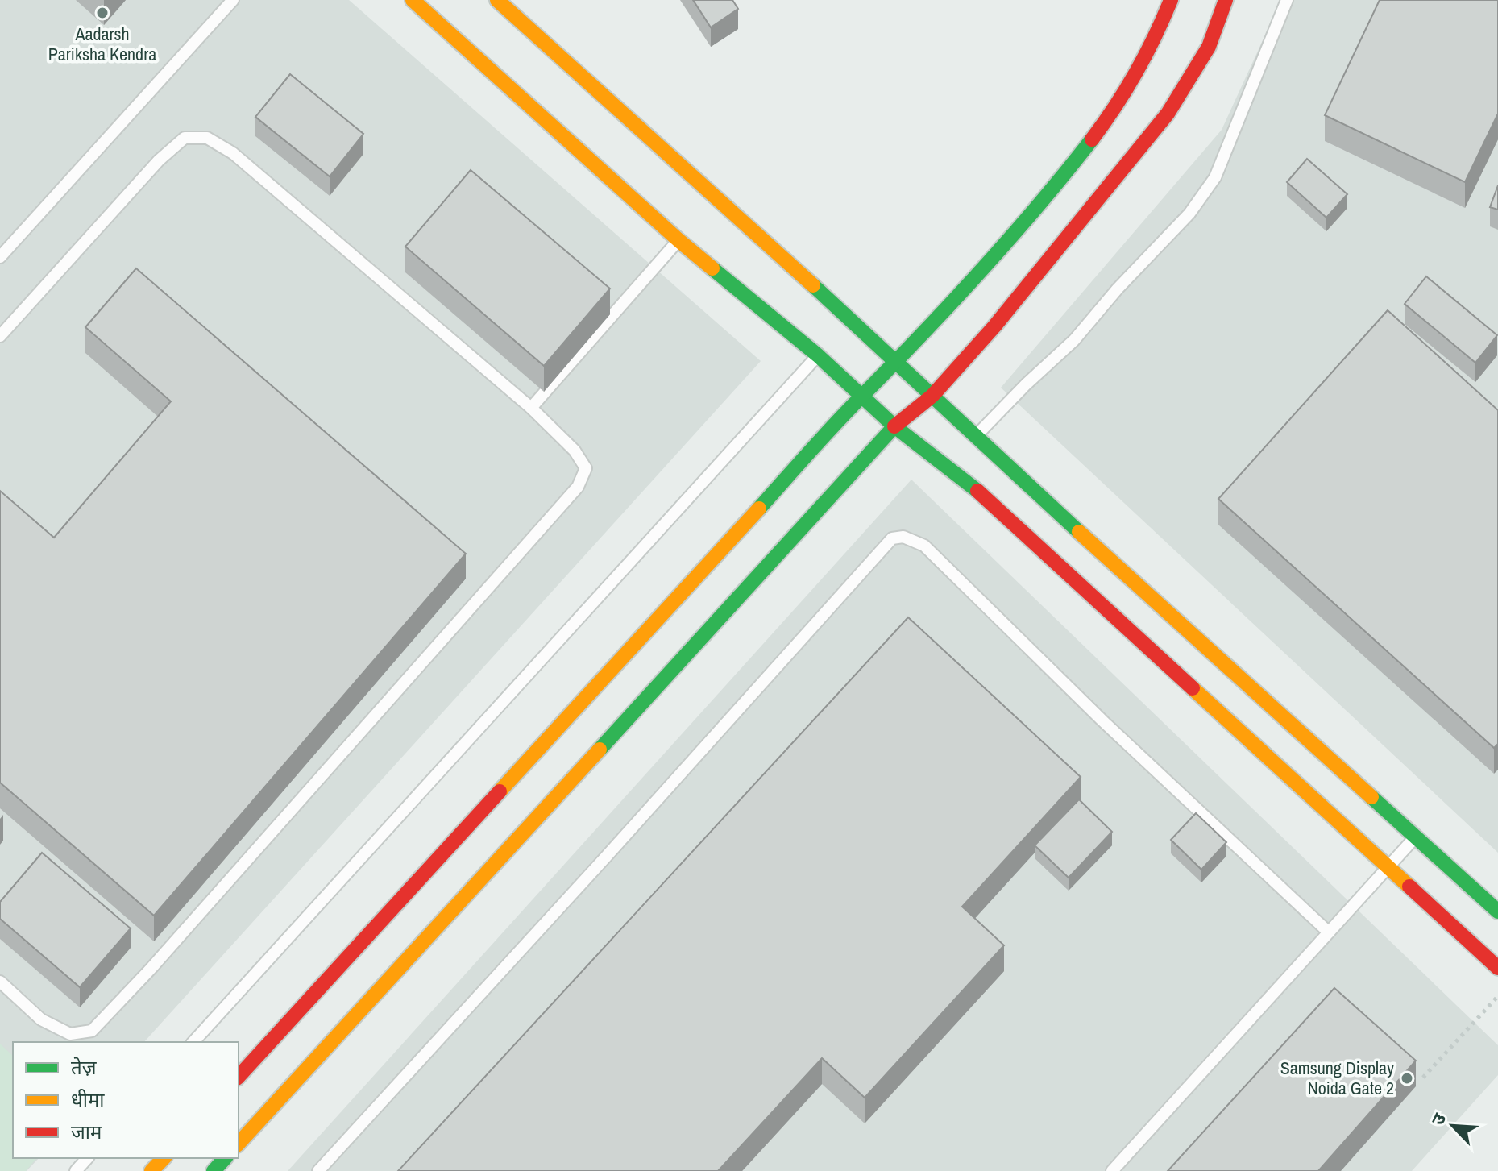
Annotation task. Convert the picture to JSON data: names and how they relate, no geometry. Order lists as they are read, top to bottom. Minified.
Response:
{"places":["Aadarsh Pariksha Kendra","Samsung Display Noida Gate 2"],"legend":["तेज़","धीमा","जाम"],"north":"top left"}
